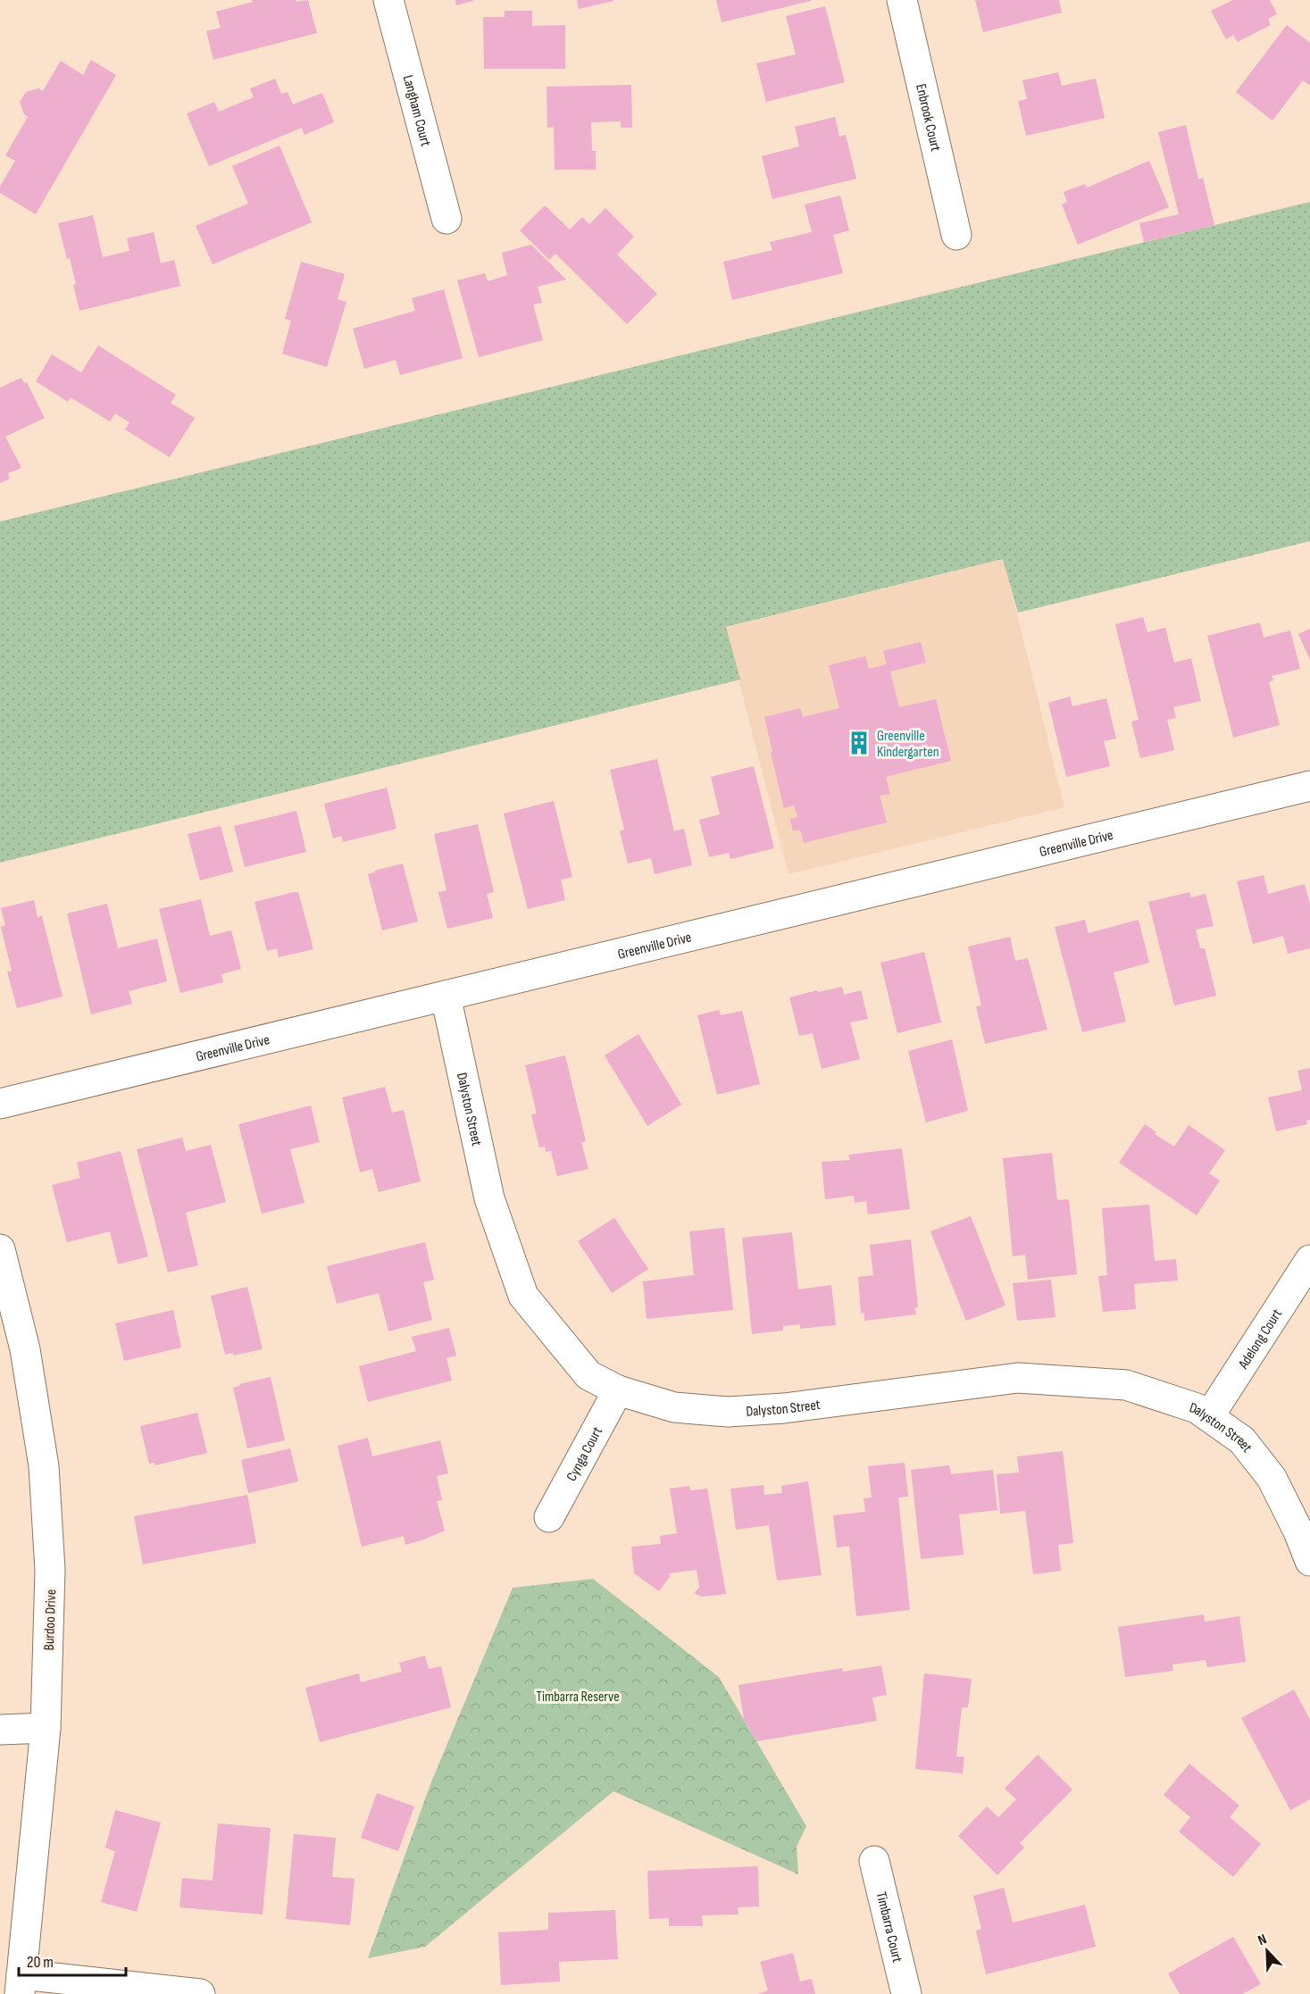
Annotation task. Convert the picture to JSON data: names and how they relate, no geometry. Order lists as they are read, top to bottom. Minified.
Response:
{"streets":{"street":["Langham Court","Enbrook Court","Greenville Drive","Dalyston Street","Adelong Court","Cynga Court","Burdoo Drive","Timbarra Court"]},"crossings":[["Greenville Drive","Dalyston Street"],["Dalyston Street","Adelong Court"],["Dalyston Street","Cynga Court"]],"parks":["Timbarra Reserve"],"places":{"building":["Greenville Kindergarten"]},"scale_bar":"20 m","north":"top left"}
